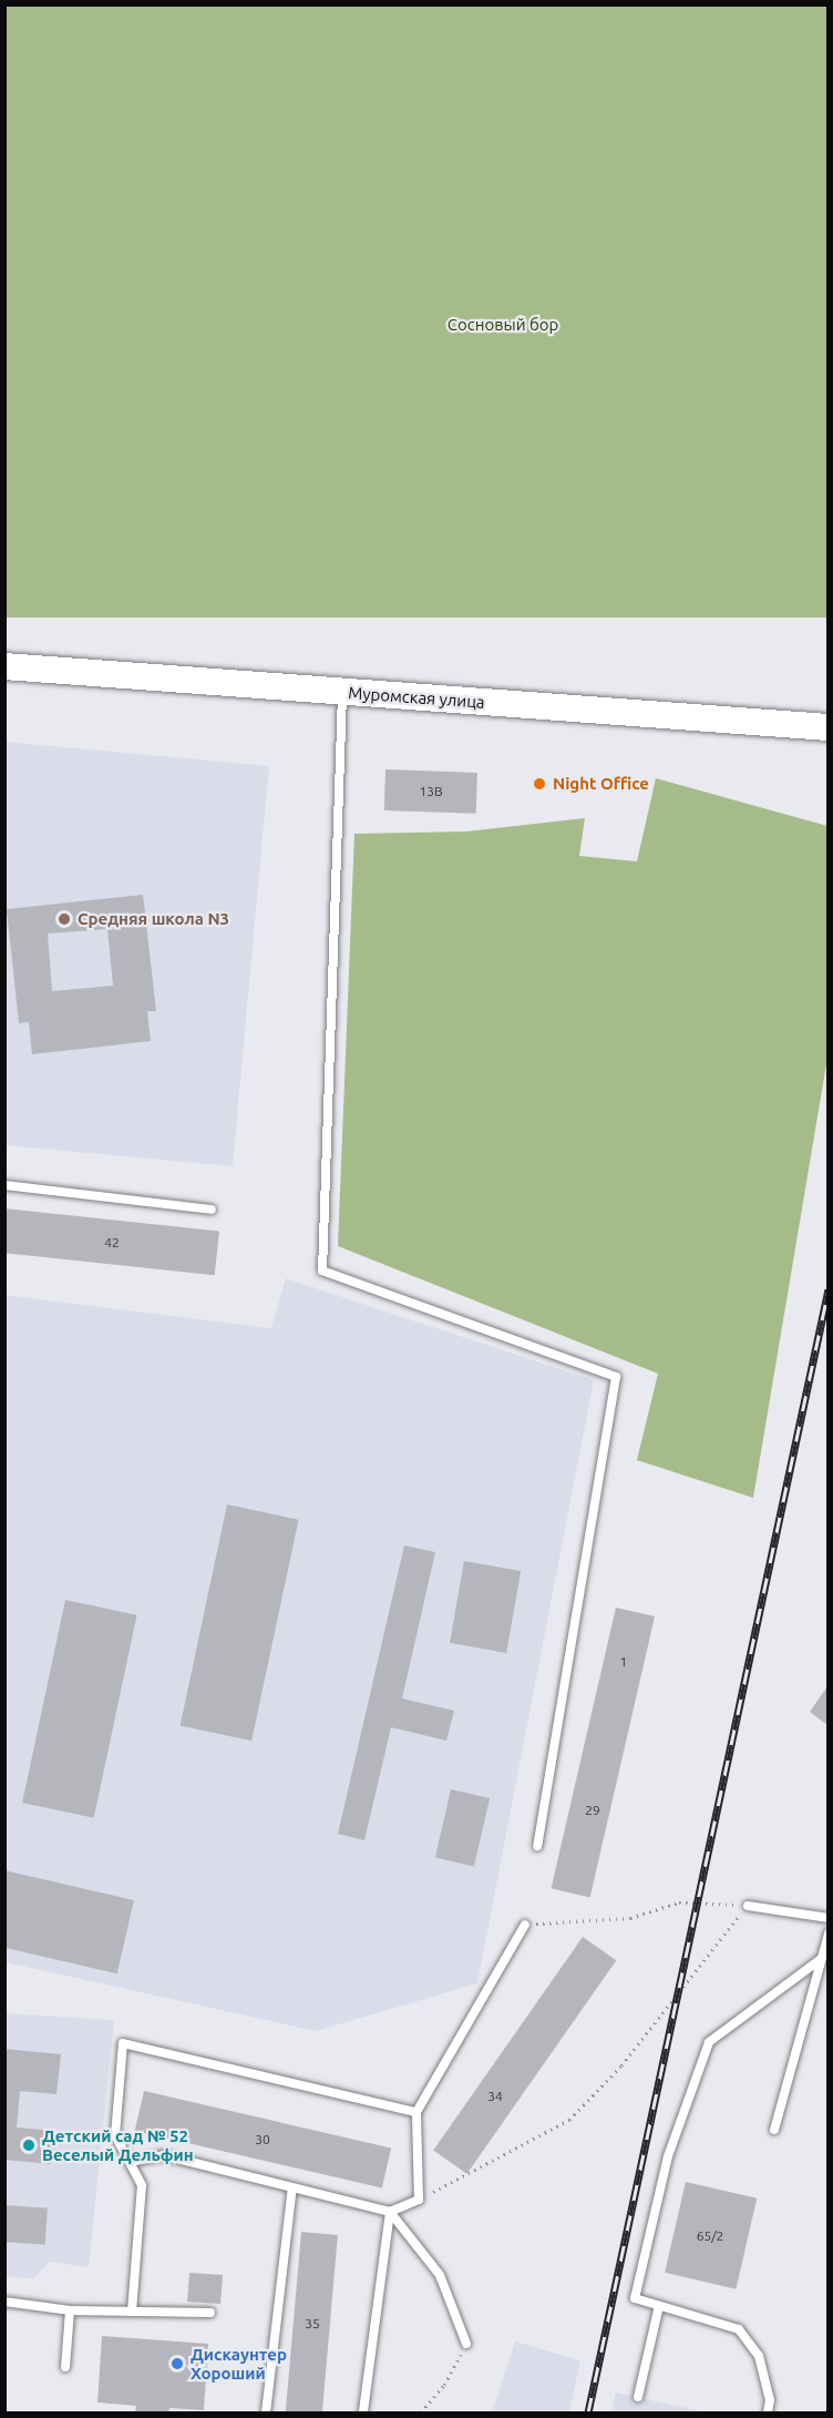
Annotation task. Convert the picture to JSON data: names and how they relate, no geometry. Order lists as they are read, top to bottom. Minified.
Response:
{"streets":{"main road":["Муромская улица"]},"parks":["Сосновый бор"],"places":["Night Office","Средняя школа N3","Детский сад № 52 Веселый Дельфин","Дискаунтер Хороший"],"house_numbers":["13В","42","1","29","34","30","65/2","35"]}
